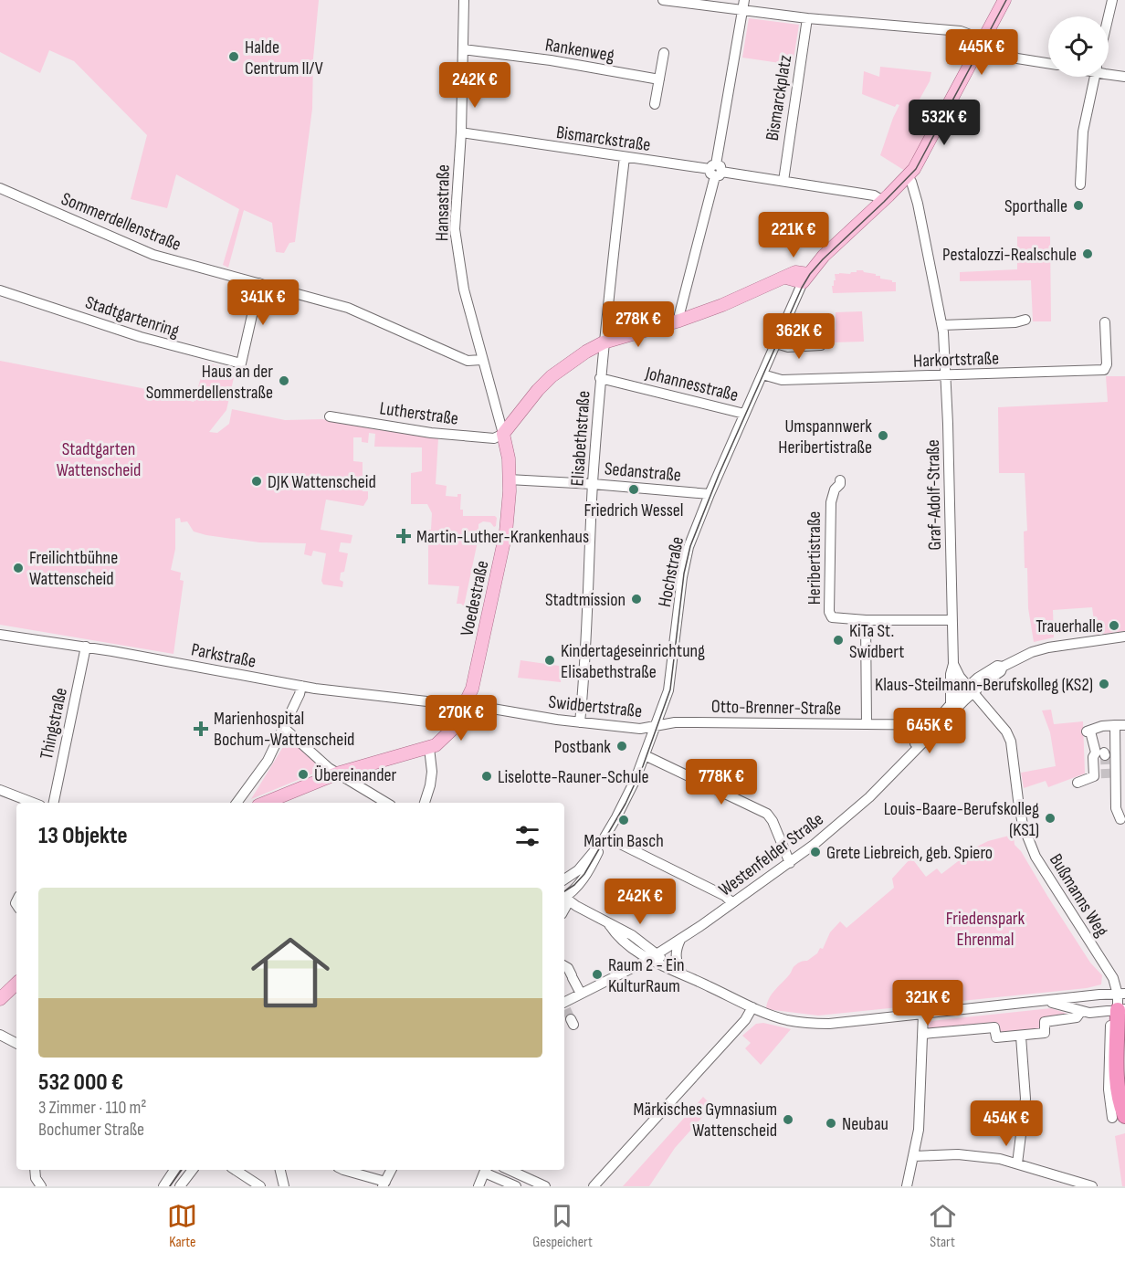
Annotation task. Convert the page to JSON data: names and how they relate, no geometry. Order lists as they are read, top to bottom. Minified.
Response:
{"streets":{"main road":["Voedestraße"],"street":["Rankenweg","Bismarckplatz","Bismarckstraße","Hansastraße","Sommerdellenstraße","Stadtgartenring","Harkortstraße","Johannesstraße","Lutherstraße","Elisabethstraße","Sedanstraße","Graf-Adolf-Straße","Heribertistraße","Hochstraße","Parkstraße","Swidbertstraße","Otto-Brenner-Straße","Thingstraße","Westenfelder Straße","Bußmanns Weg"]},"crossings":[["Rankenweg","Hansastraße"],["Bismarckplatz","Bismarckstraße"],["Bismarckstraße","Hansastraße"],["Bismarckstraße","Elisabethstraße"],["Hansastraße","Sommerdellenstraße"],["Hansastraße","Lutherstraße"],["Hansastraße","Voedestraße"],["Sommerdellenstraße","Stadtgartenring"],["Harkortstraße","Graf-Adolf-Straße"],["Harkortstraße","Hochstraße"],["Johannesstraße","Elisabethstraße"],["Johannesstraße","Hochstraße"],["Lutherstraße","Voedestraße"],["Elisabethstraße","Sedanstraße"],["Elisabethstraße","Swidbertstraße"],["Sedanstraße","Hochstraße"],["Sedanstraße","Voedestraße"],["Graf-Adolf-Straße","Heribertistraße"],["Graf-Adolf-Straße","Westenfelder Straße"],["Hochstraße","Swidbertstraße"],["Hochstraße","Otto-Brenner-Straße"],["Voedestraße","Parkstraße"],["Voedestraße","Swidbertstraße"],["Parkstraße","Swidbertstraße"],["Parkstraße","Thingstraße"],["Swidbertstraße","Otto-Brenner-Straße"],["Otto-Brenner-Straße","Westenfelder Straße"],["Westenfelder Straße","Bußmanns Weg"]],"parks":["Stadtgarten Wattenscheid","Friedenspark Ehrenmal"],"places":{"other":["Halde Centrum II/V","Sporthalle","Pestalozzi-Realschule","Haus an der Sommerdellenstraße","Umspannwerk Heribertistraße","DJK Wattenscheid","Friedrich Wessel","Freilichtbühne Wattenscheid","Stadtmission","Trauerhalle","KiTa St. Swidbert","Kindertageseinrichtung Elisabethstraße","Klaus-Steilmann-Berufskolleg (KS2)","Postbank","Übereinander","Liselotte-Rauner-Schule","Louis-Baare-Berufskolleg (KS1)","Martin Basch","Grete Liebreich, geb. Spiero","Raum 2 - Ein KulturRaum","Märkisches Gymnasium Wattenscheid","Neubau"],"health":["Martin-Luther-Krankenhaus","Marienhospital Bochum-Wattenscheid"]},"page":{"price":["445K €","242K €","532K €","221K €","341K €","278K €","362K €","270K €","645K €","778K €","242K €","321K €","454K €"],"heading":"13 Objekte","list":[{"name":"532 000 €","note":"3 Zimmer · 110 m² · Bochumer Straße"}],"tabs":["Karte","Gespeichert","Start"]}}
